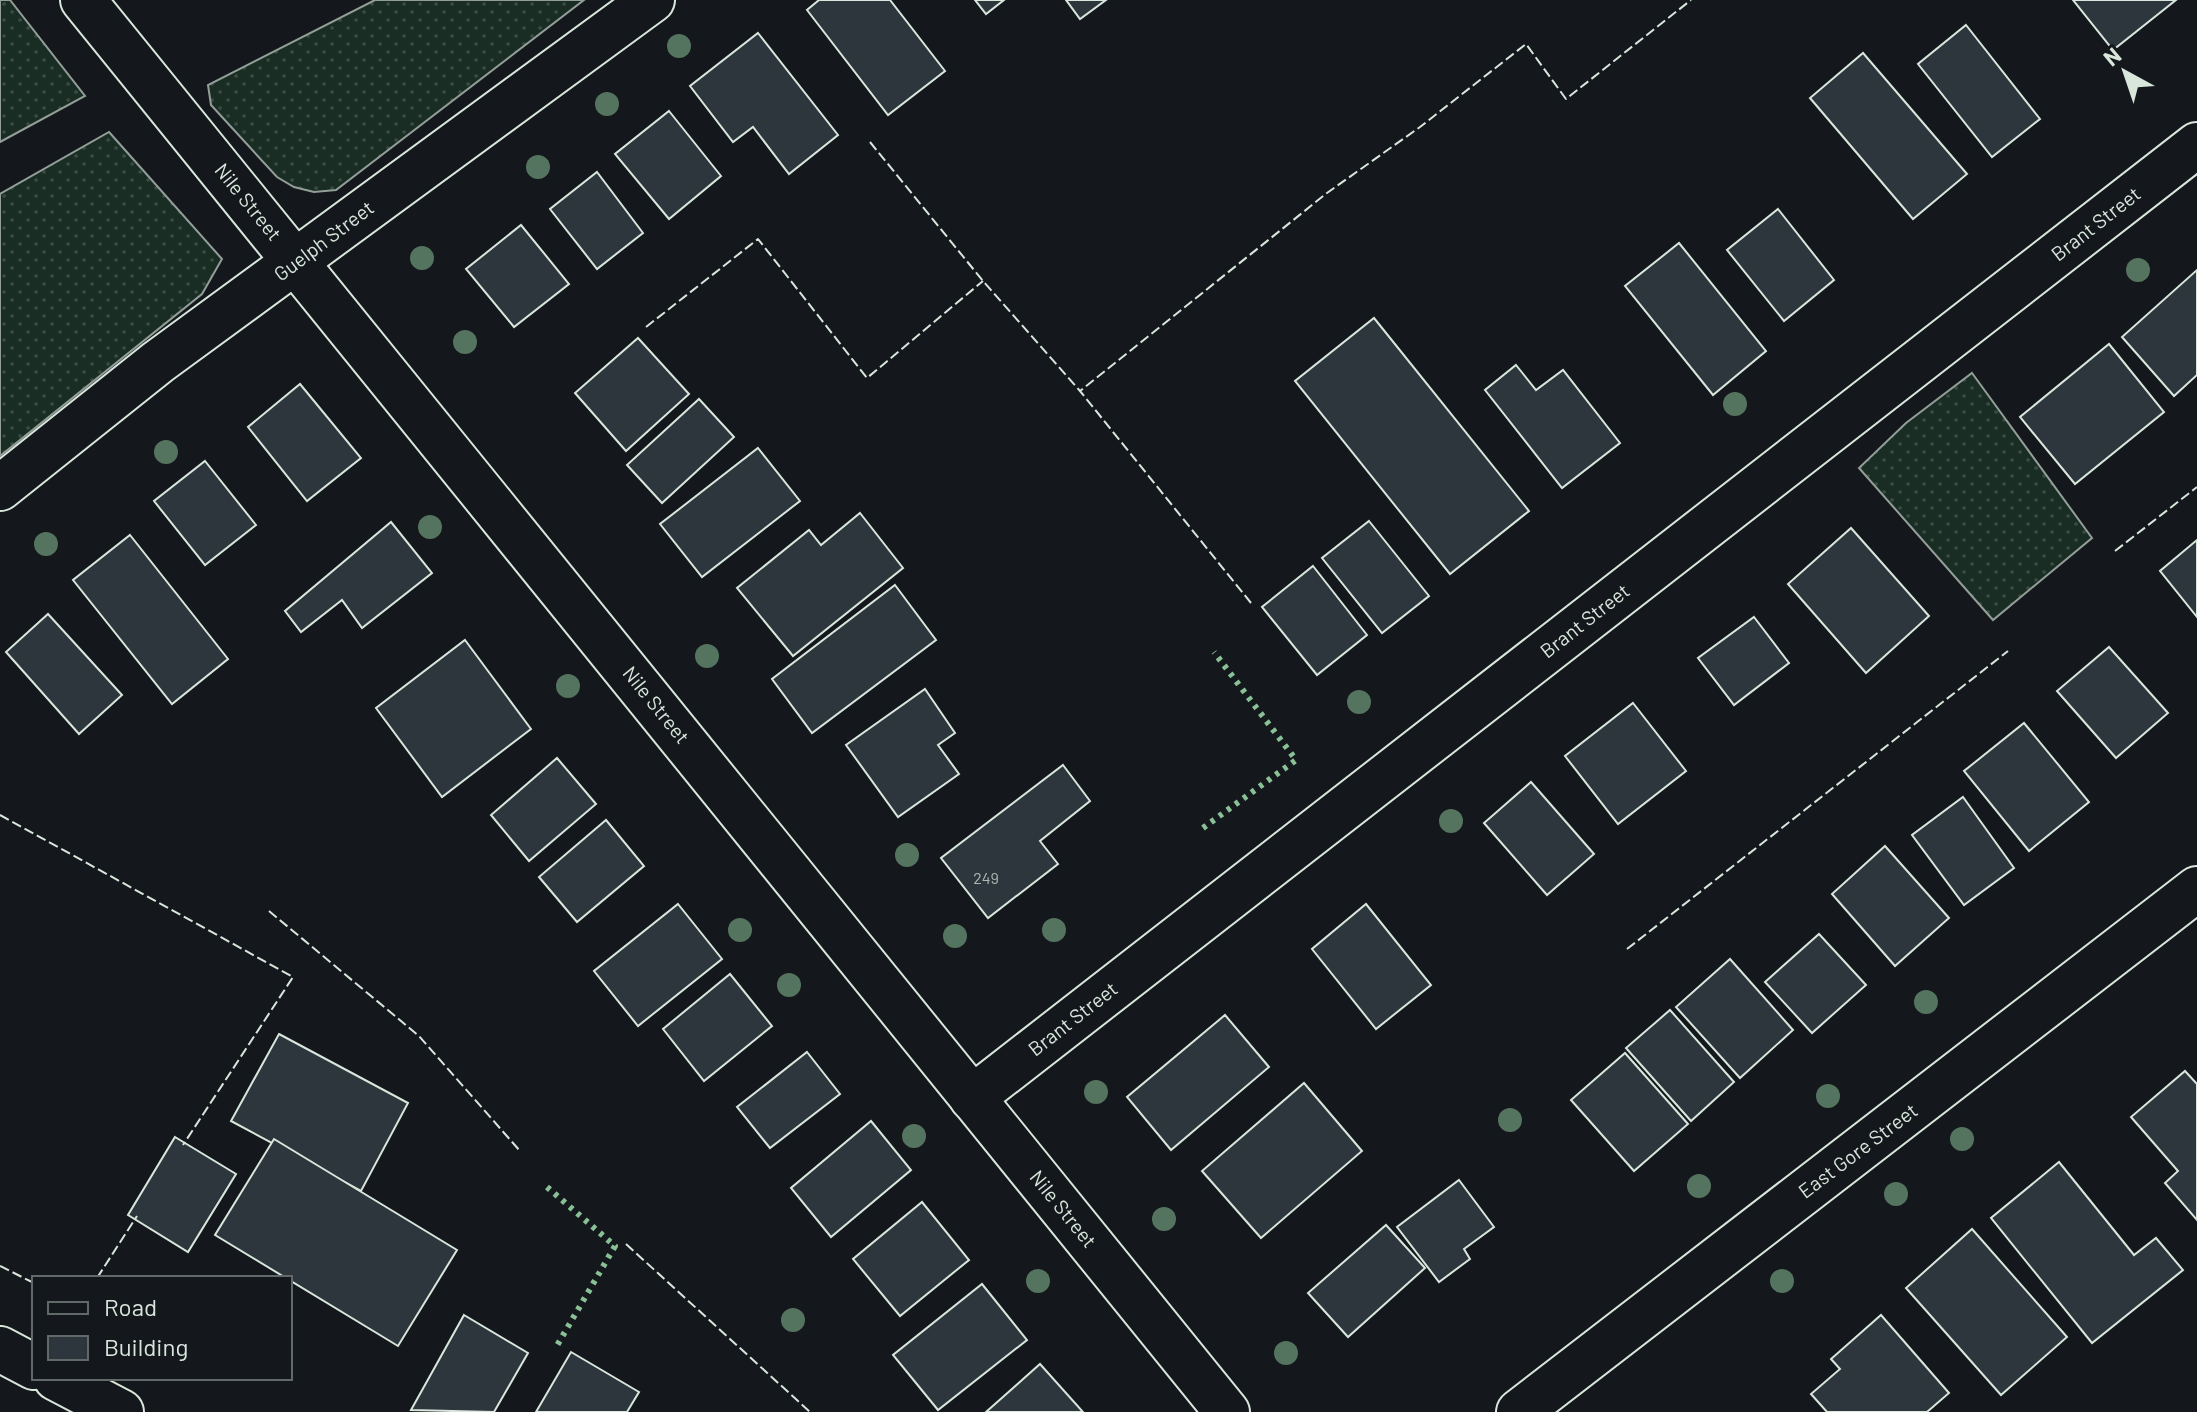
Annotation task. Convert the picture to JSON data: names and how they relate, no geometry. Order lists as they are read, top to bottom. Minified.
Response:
{"streets":{"street":["Nile Street","Brant Street","Guelph Street","East Gore Street"]},"crossings":[["Nile Street","Brant Street"],["Nile Street","Guelph Street"]],"house_numbers":["249"],"legend":["Road","Building"],"north":"top left"}
